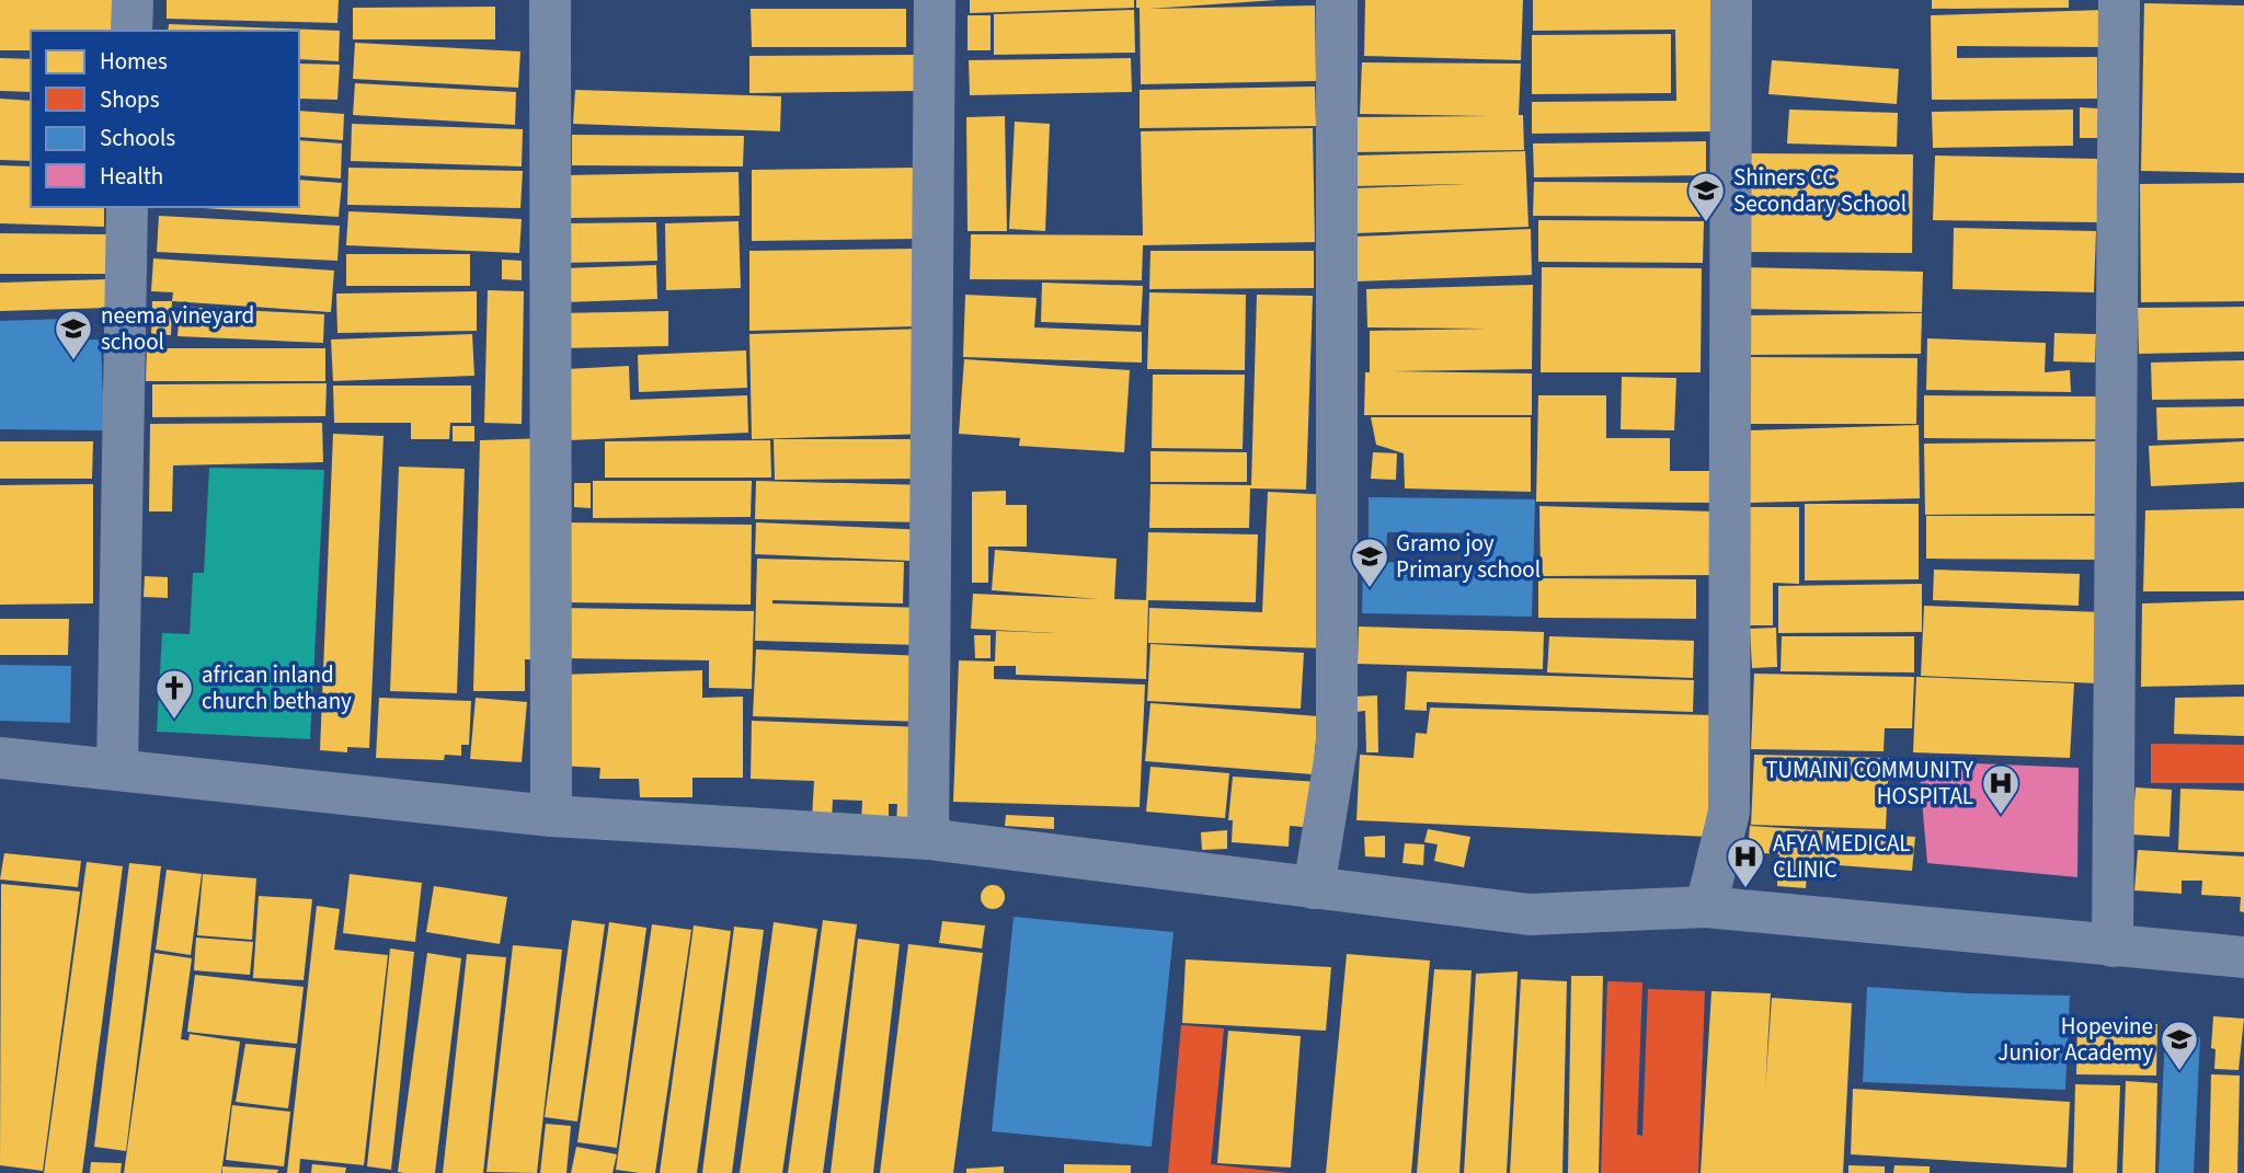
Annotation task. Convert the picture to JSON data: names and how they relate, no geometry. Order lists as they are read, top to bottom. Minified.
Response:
{"places":{"school or university":["Shiners CC Secondary School","neema vineyard school","Gramo joy Primary school","Hopevine Junior Academy"],"church":["african inland church bethany"],"hospital":["TUMAINI COMMUNITY HOSPITAL","AFYA MEDICAL CLINIC"]},"legend":["Homes","Shops","Schools","Health"]}
